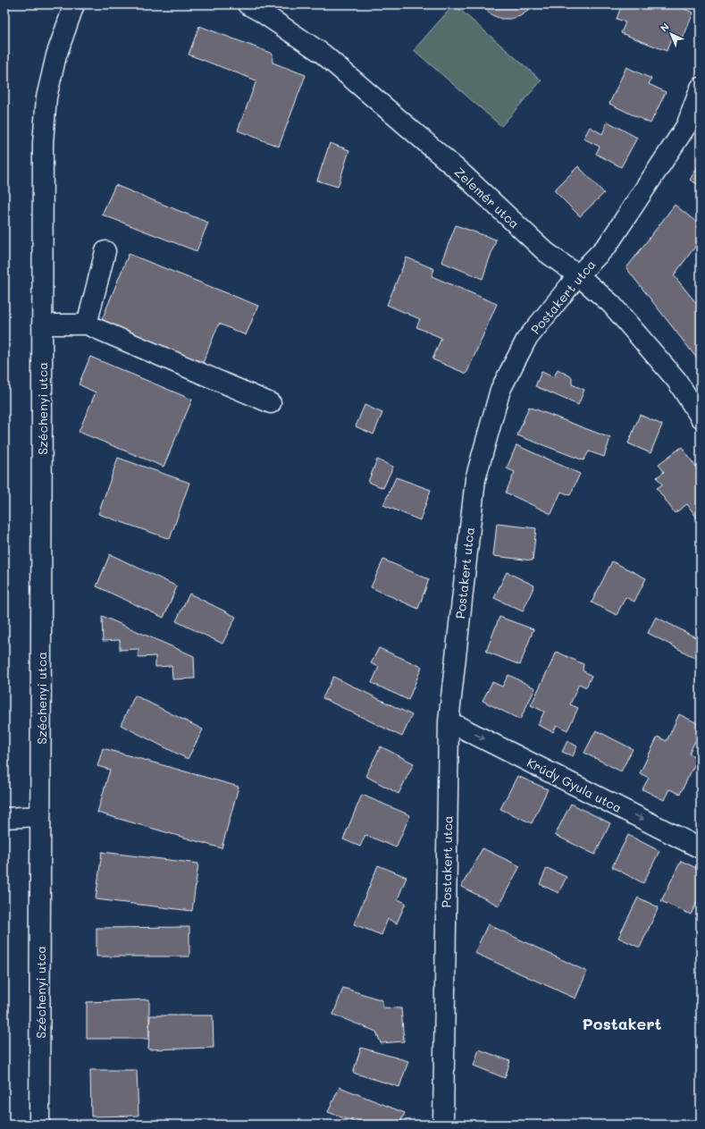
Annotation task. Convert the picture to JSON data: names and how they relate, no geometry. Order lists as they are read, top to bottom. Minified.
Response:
{"streets":{"street":["Zelemér utca","Postakert utca","Széchenyi utca","Krúdy Gyula utca"]},"crossings":[["Zelemér utca","Postakert utca"],["Postakert utca","Krúdy Gyula utca"]],"one_way":["Krúdy Gyula utca"],"districts":["Postakert"],"north":"top left"}
